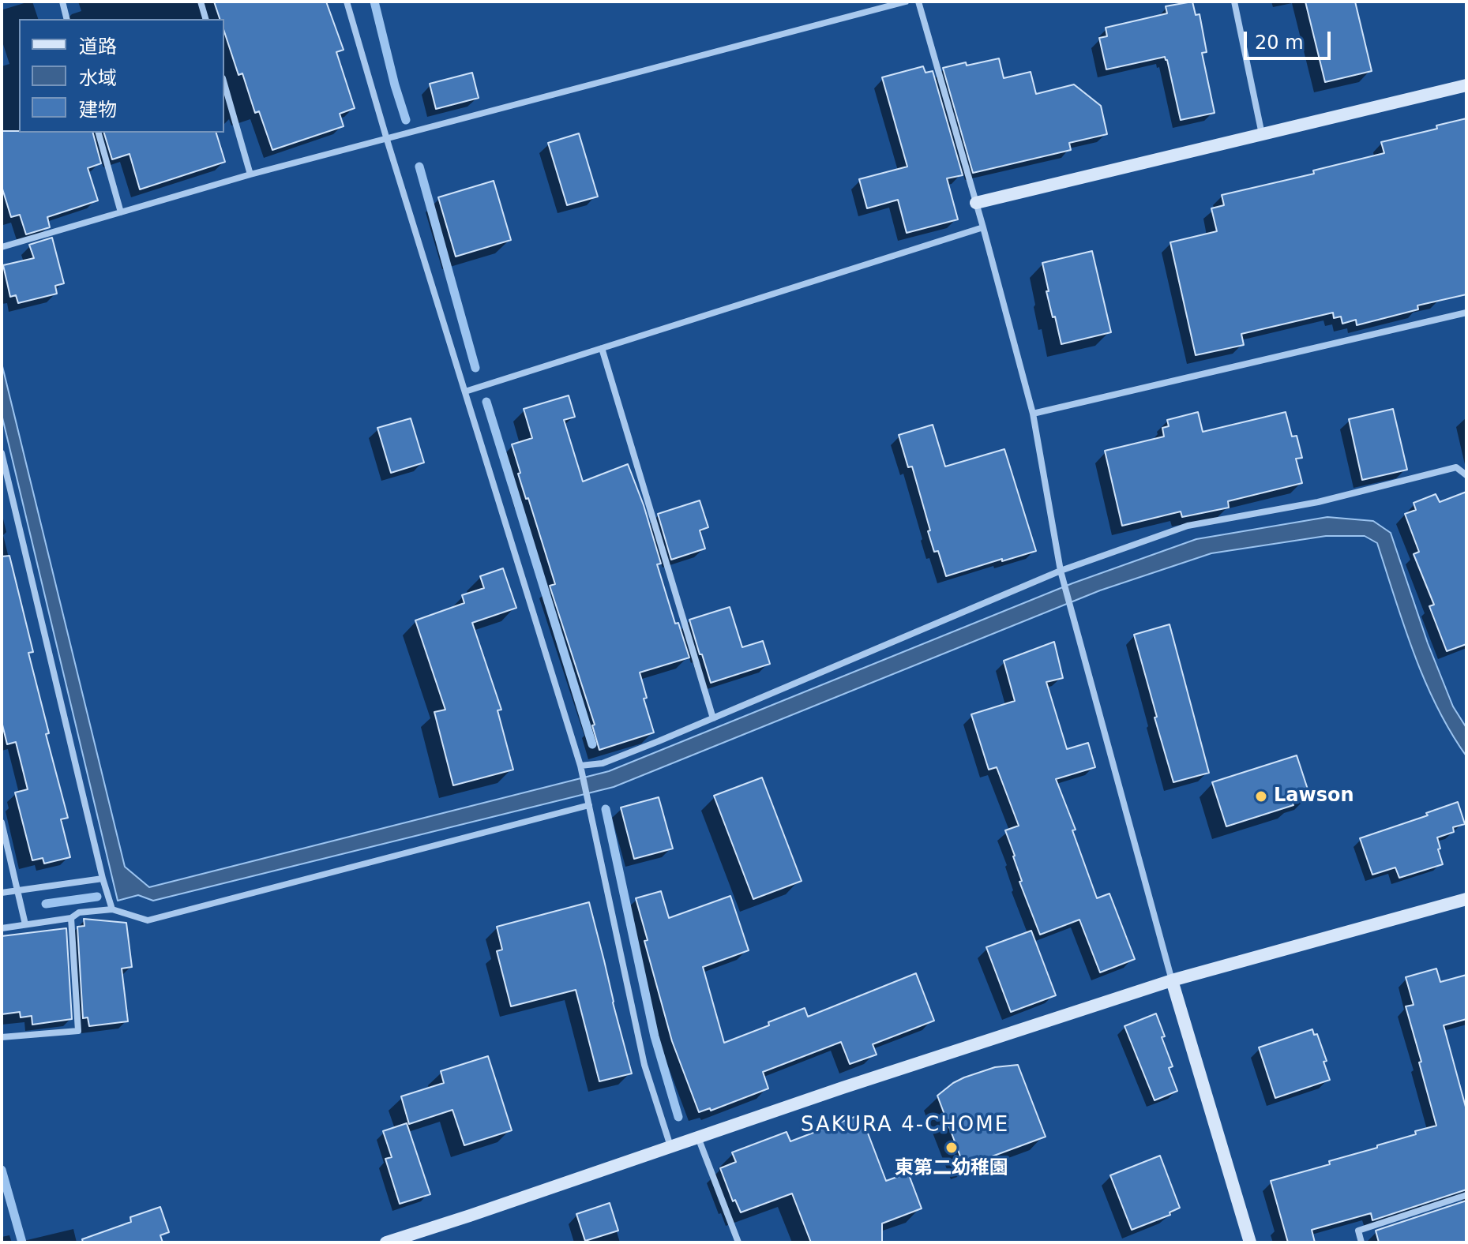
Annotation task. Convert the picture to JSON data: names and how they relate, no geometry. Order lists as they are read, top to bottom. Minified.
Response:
{"districts":["SAKURA 4-CHOME"],"places":["Lawson","東第二幼稚園"],"legend":["道路","水域","建物"],"scale_bar":"20 m"}
